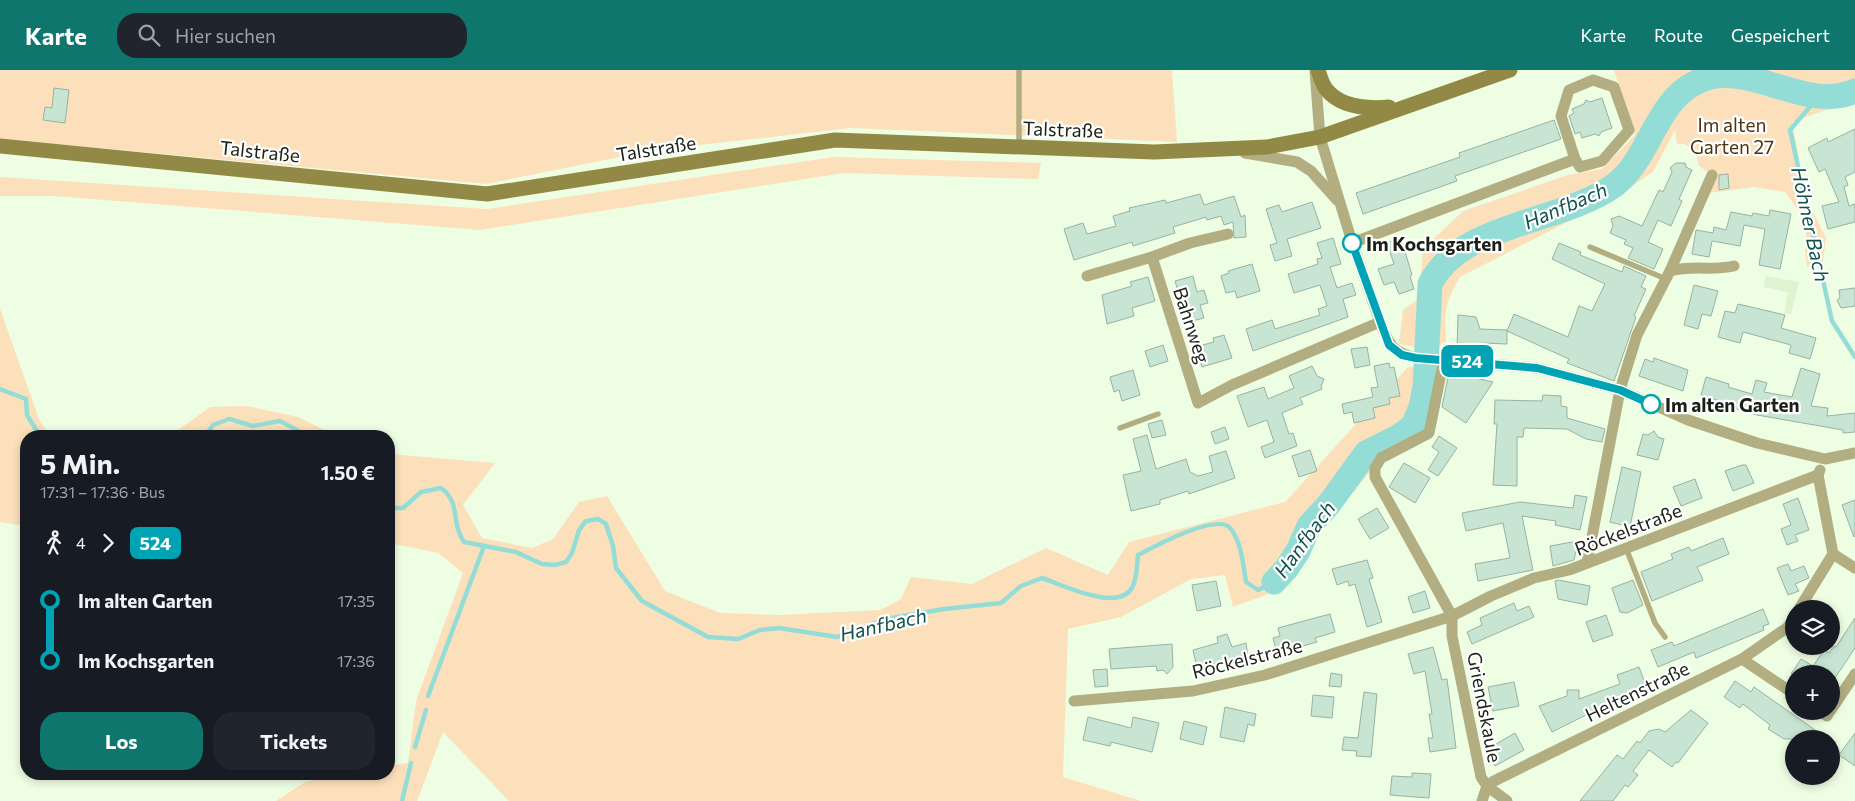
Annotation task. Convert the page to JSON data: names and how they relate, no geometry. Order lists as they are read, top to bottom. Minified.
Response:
{"streets":{"main road":["Talstraße"],"street":["Bahnweg","Röckelstraße","Heltenstraße","Griendskaule"]},"crossings":[["Röckelstraße","Griendskaule"],["Heltenstraße","Griendskaule"]],"water":["Hanfbach","Höhner Bach"],"parks":["Im alten Garten 27"],"places":["Im Kochsgarten","Im alten Garten"],"lines":["bus line 524"],"page":{"header":"Karte","search":"Hier suchen","nav":["Karte","Route","Gespeichert"],"on_map":"524","heading":["5 Min.","17:31 – 17:36 · Bus","1.50 €"],"legs":["4","524"],"list":[{"name":"Im alten Garten","value":"17:35"},{"name":"Im Kochsgarten","value":"17:36"}],"map_buttons":["+","−"],"buttons":["Los","Tickets"]}}
